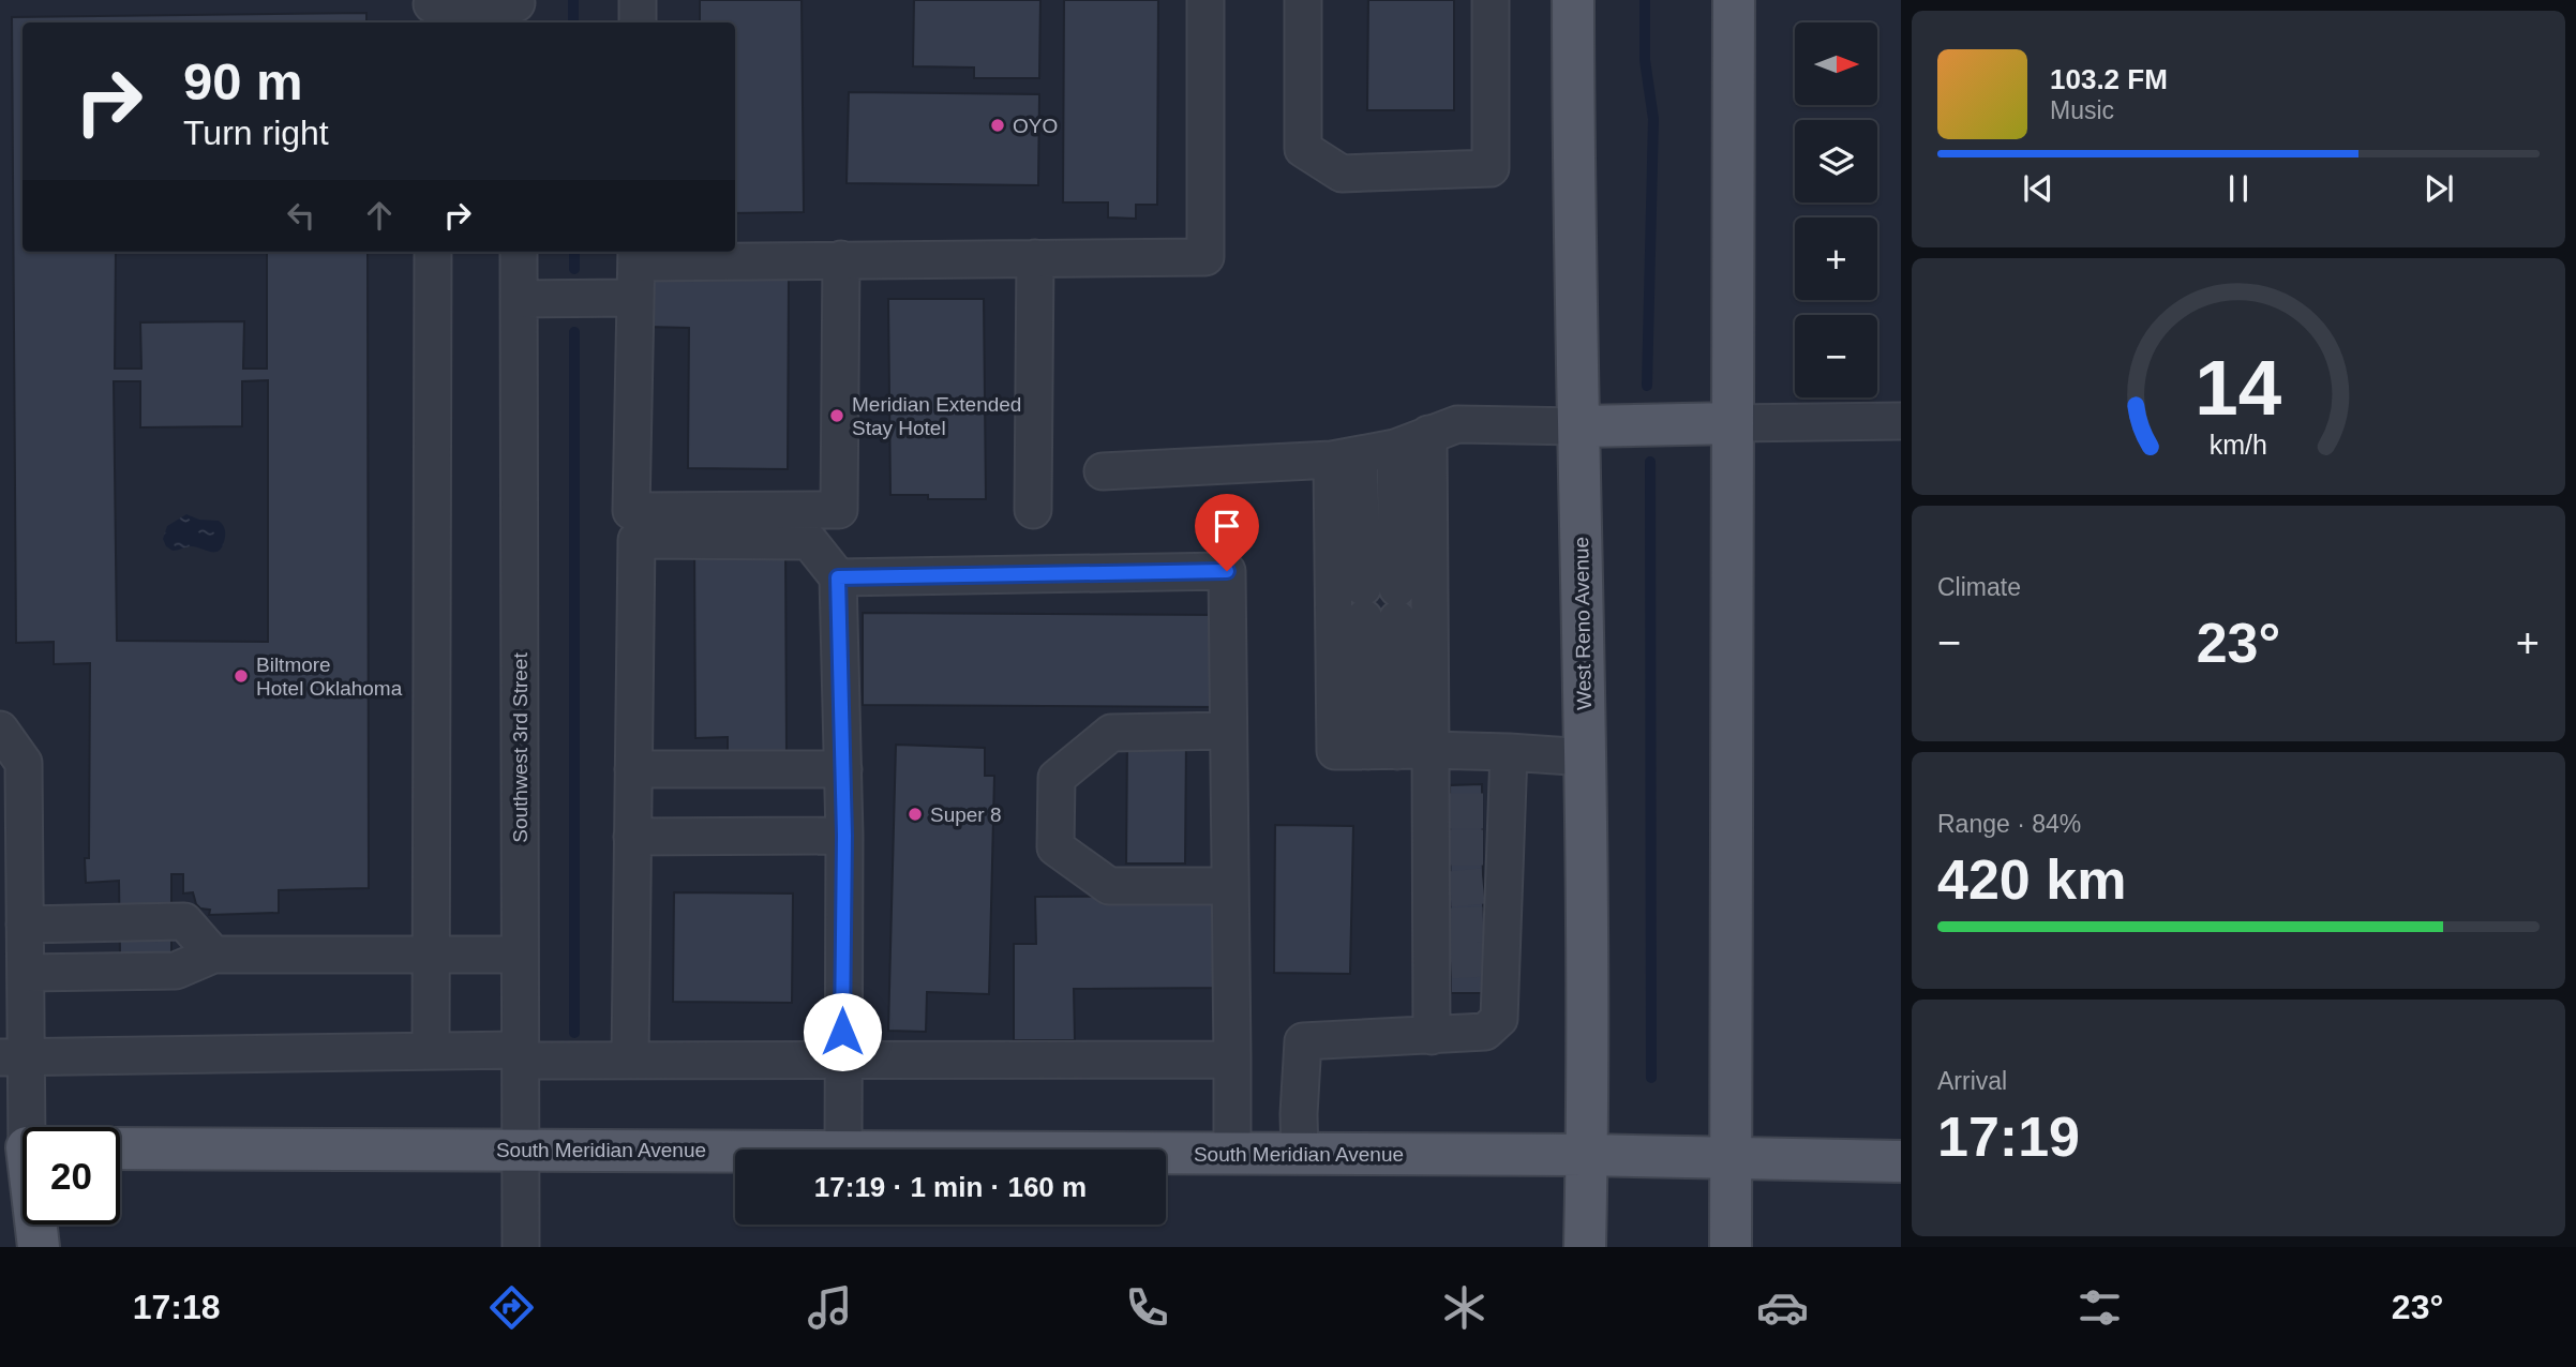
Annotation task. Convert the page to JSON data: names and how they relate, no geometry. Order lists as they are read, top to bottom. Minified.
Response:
{"streets":{"main road":["West Reno Avenue","South Meridian Avenue"],"street":["Southwest 3rd Street"]},"crossings":[["West Reno Avenue","South Meridian Avenue"],["Southwest 3rd Street","South Meridian Avenue"]],"places":["OYO","Meridian Extended Stay Hotel","Biltmore Hotel Oklahoma","Super 8"],"north":"right","page":{"map_buttons":["+","−"],"turn":["90 m","Turn right"],"song":["103.2 FM","Music"],"tile":["Climate",["Range · 84%","420 km"],["Arrival","17:19"]],"heat":["−","23°","+"],"limit":"20","trip":"17:19 · 1 min · 160 m","tabs":["17:18","23°"],"gauge":["14","km/h"]}}
